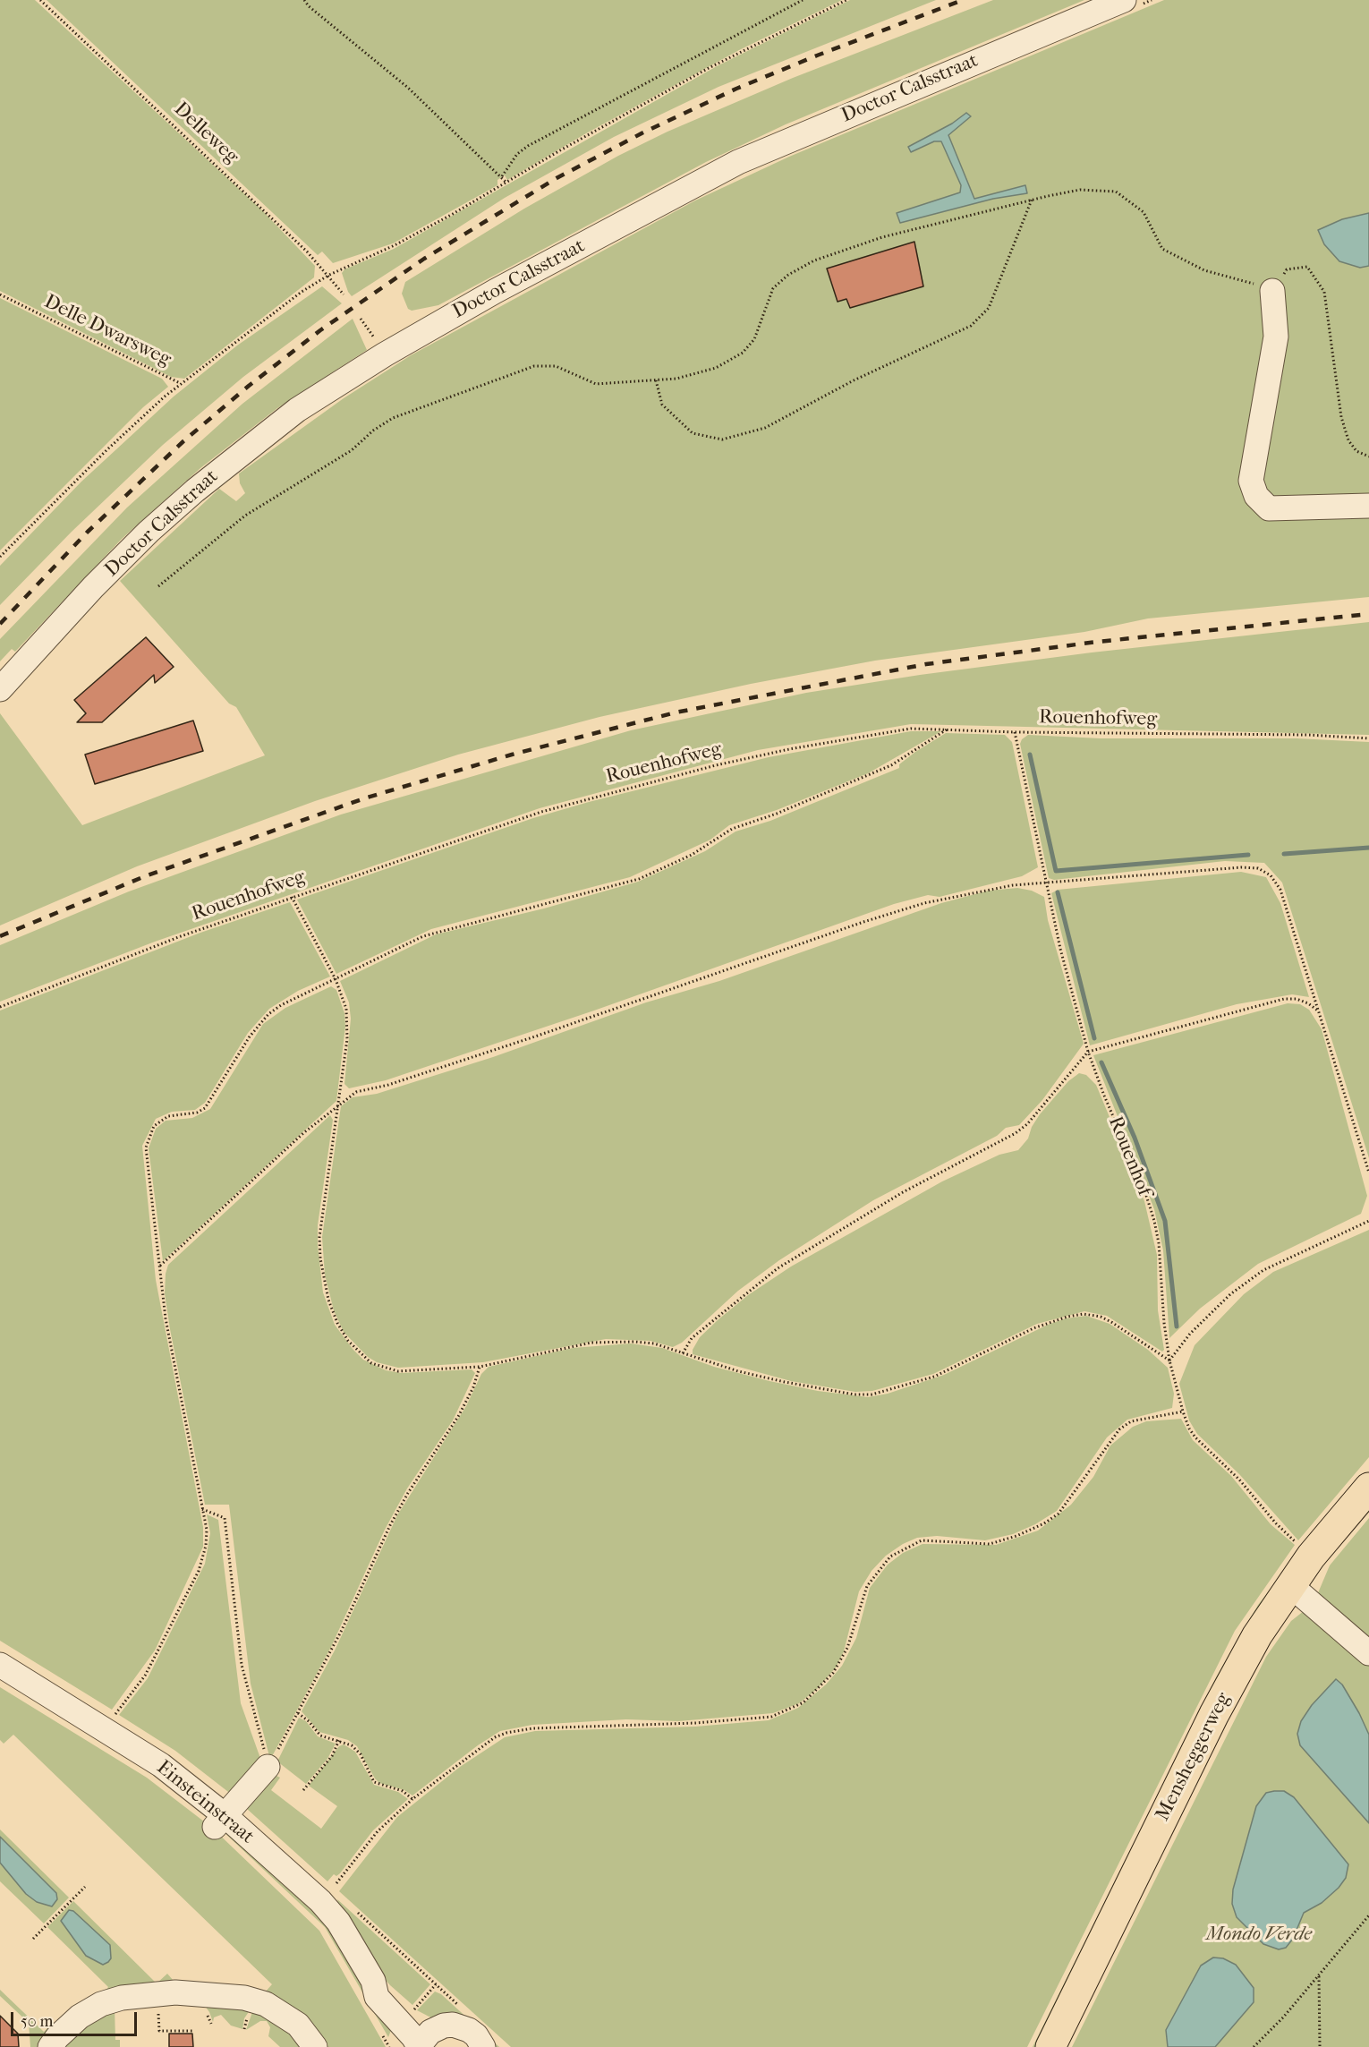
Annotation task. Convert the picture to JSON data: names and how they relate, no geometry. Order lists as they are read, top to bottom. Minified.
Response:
{"streets":{"main road":["Mensheggerweg"],"street":["Doctor Calsstraat","Einsteinstraat"],"path":["Delleweg","Delle Dwarsweg","Rouenhofweg","Rouenhof"]},"crossings":[["Delleweg","Delle Dwarsweg"],["Rouenhofweg","Rouenhof"]],"parks":["Mondo Verde"],"scale_bar":"50 m"}
